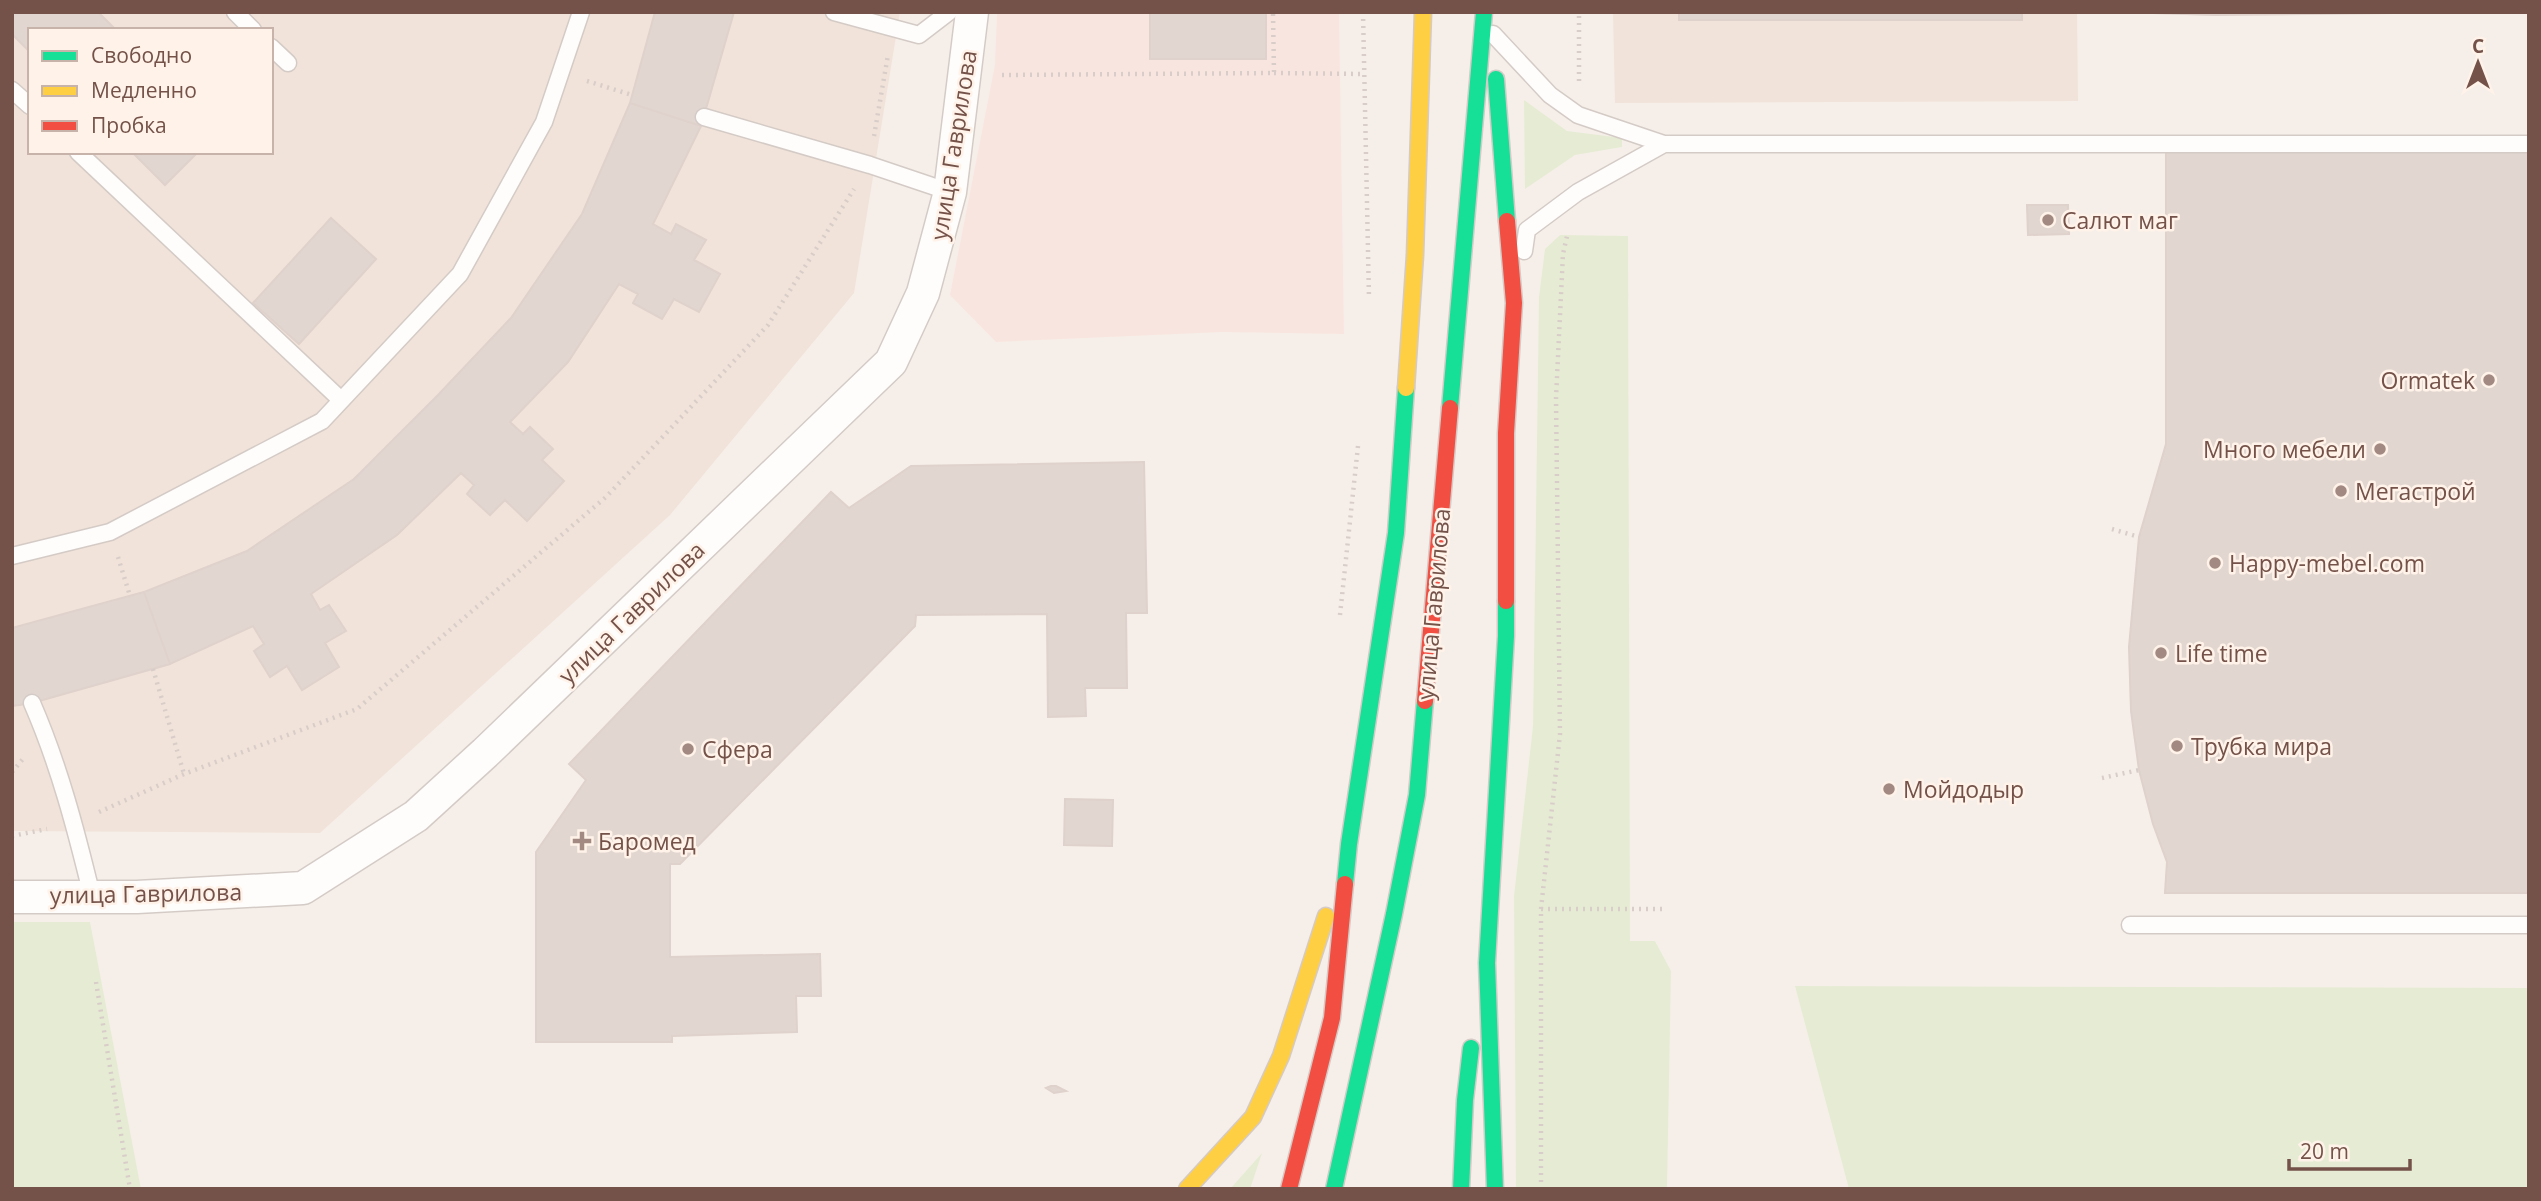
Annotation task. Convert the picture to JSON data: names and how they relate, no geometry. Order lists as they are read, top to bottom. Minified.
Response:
{"streets":{"main road":["улица Гаврилова"]},"places":{"other":["Салют маг","Ormatek","Много мебели","Мегастрой","Happy-mebel.com","Life time","Трубка мира","Сфера","Мойдодыр"],"health":["Баромед"]},"legend":["Свободно","Медленно","Пробка"],"scale_bar":"20 m","north":"top"}
